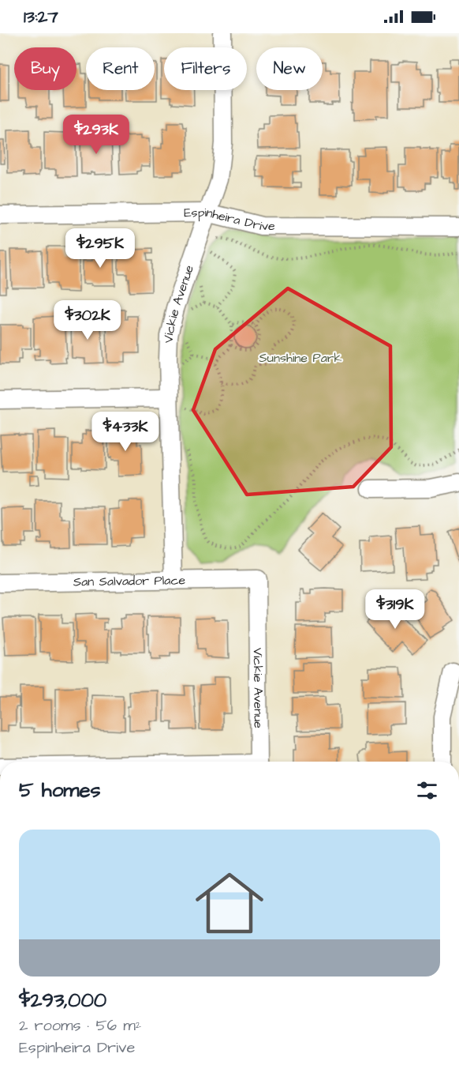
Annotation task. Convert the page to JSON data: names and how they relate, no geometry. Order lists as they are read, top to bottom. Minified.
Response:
{"streets":{"street":["Espinheira Drive","Vickie Avenue","San Salvador Place"]},"crossings":[["Espinheira Drive","Vickie Avenue"],["Vickie Avenue","San Salvador Place"]],"parks":["Sunshine Park"],"page":{"status":"13:27","chip":["Buy","Rent","Filters","New"],"price":["$293K","$295K","$302K","$433K","$319K"],"heading":"5 homes","list":[{"name":"$293,000","note":"2 rooms · 56 m² · Espinheira Drive"}]}}
